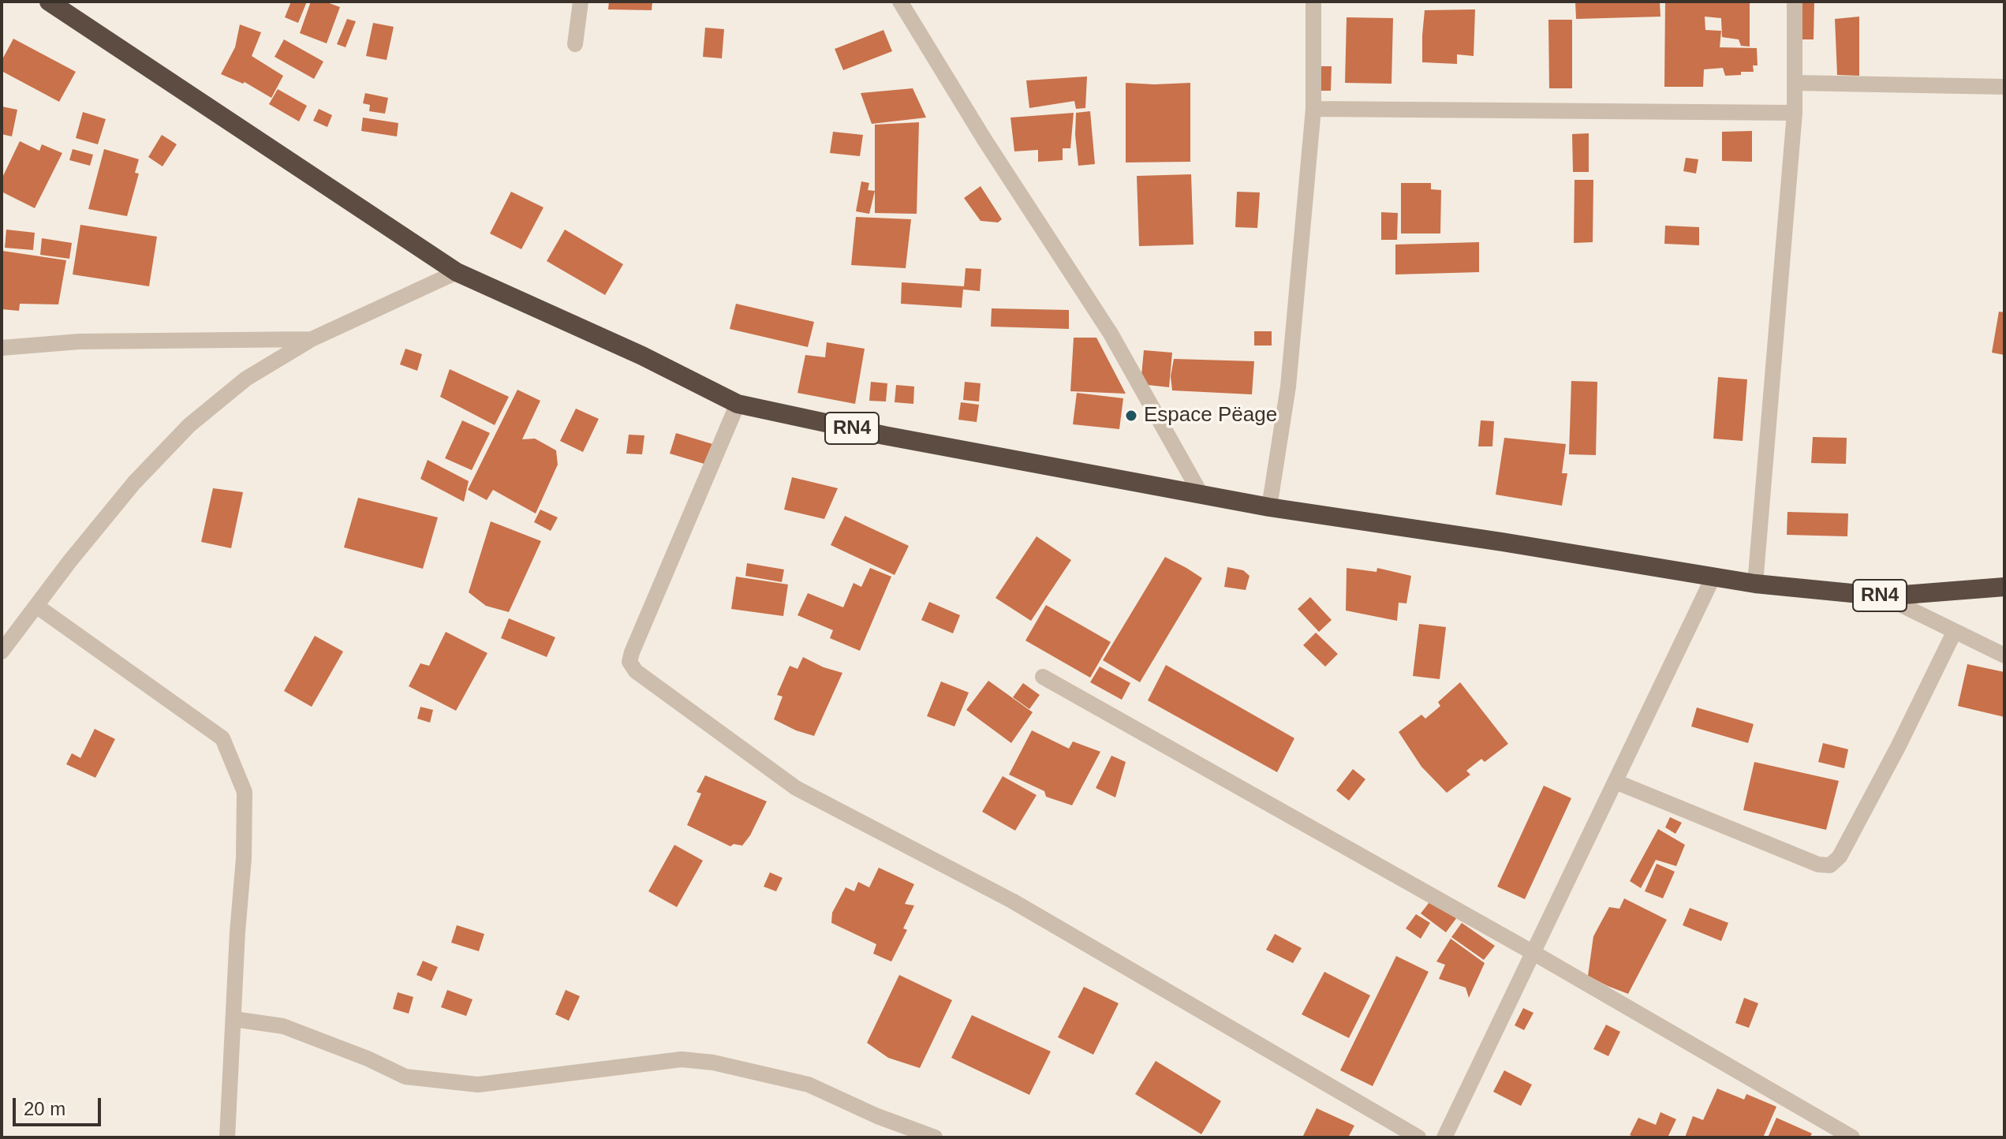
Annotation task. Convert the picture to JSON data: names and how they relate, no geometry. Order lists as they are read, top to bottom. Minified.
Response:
{"streets":{"highway":["RN4"]},"places":["Espace Pëage"],"scale_bar":"20 m"}
